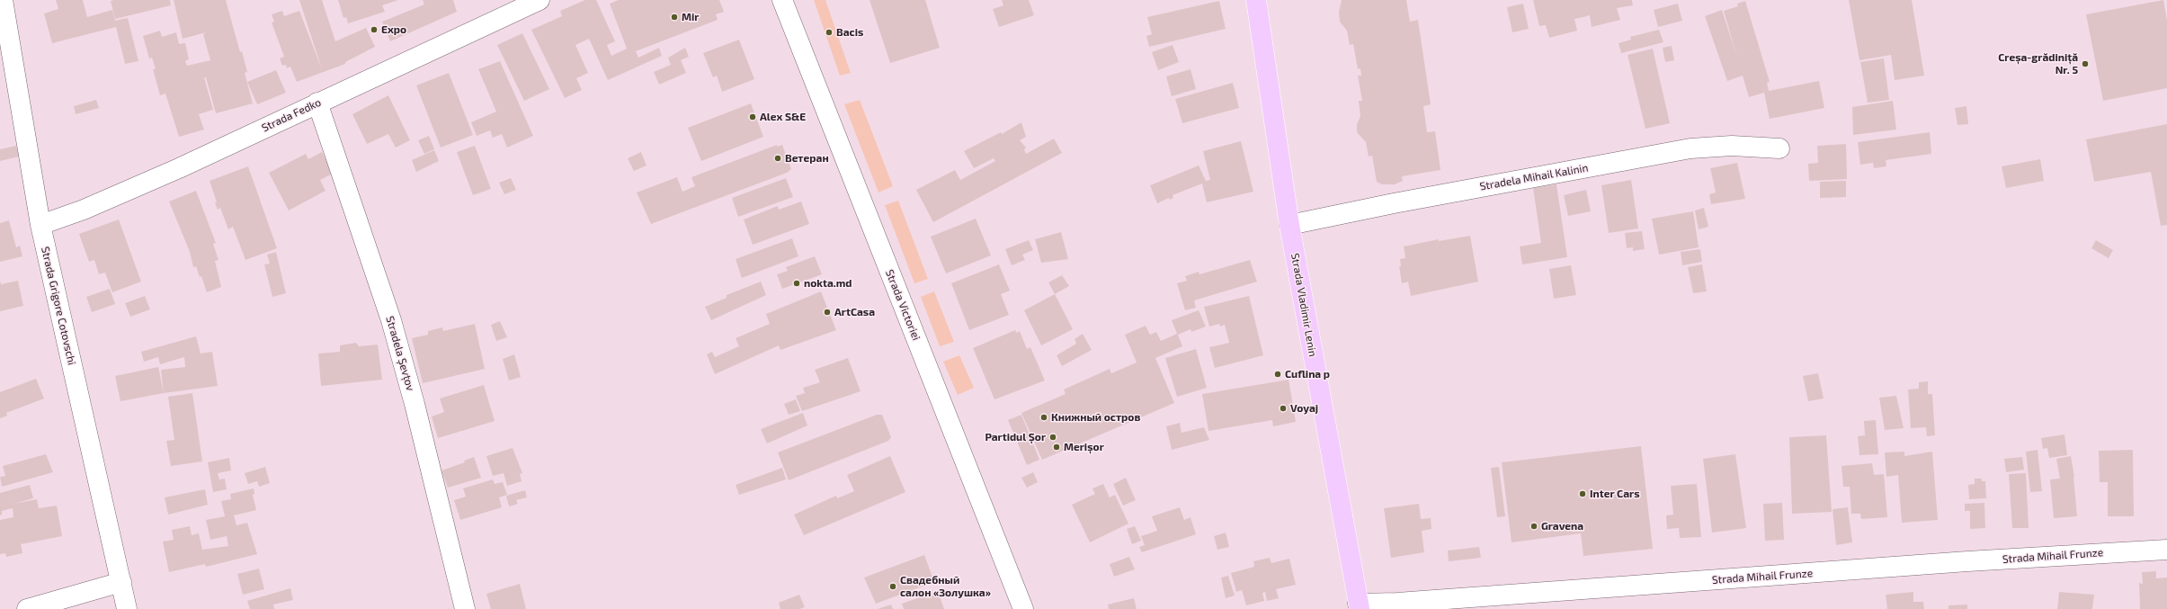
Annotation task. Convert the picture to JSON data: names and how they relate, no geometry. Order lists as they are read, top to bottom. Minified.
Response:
{"streets":{"main road":["Strada Vladimir Lenin"],"street":["Strada Fedko","Stradela Mihail Kalinin","Strada Victoriei","Strada Grigore Cotovschi","Stradela Șevțov","Strada Mihail Frunze"]},"crossings":[["Strada Fedko","Strada Grigore Cotovschi"],["Strada Fedko","Stradela Șevțov"],["Stradela Mihail Kalinin","Strada Vladimir Lenin"],["Strada Vladimir Lenin","Strada Mihail Frunze"]],"places":["Mir","Expo","Bacis","Creșa-grădiniță Nr. 5","Alex S&E","Ветеран","nokta.md","ArtCasa","Cuflina p","Voyaj","Книжный остров","Partidul Șor","Merișor","Inter Cars","Gravena","Свадебный салон «Золушка»"]}
